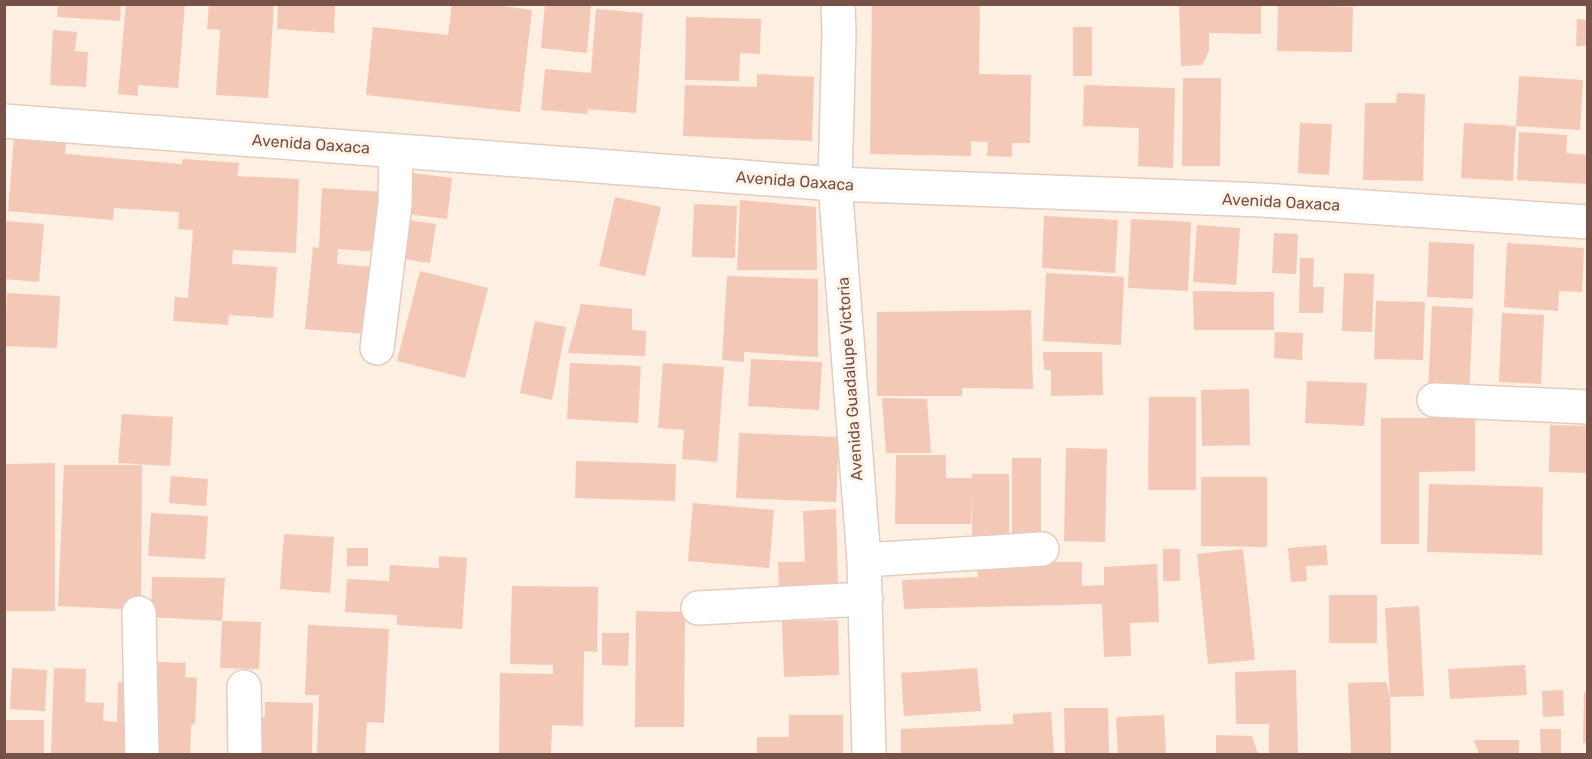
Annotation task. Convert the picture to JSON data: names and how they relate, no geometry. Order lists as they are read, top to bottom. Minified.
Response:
{"streets":{"street":["Avenida Oaxaca","Avenida Guadalupe Victoria"]},"crossings":[["Avenida Oaxaca","Avenida Guadalupe Victoria"]]}
